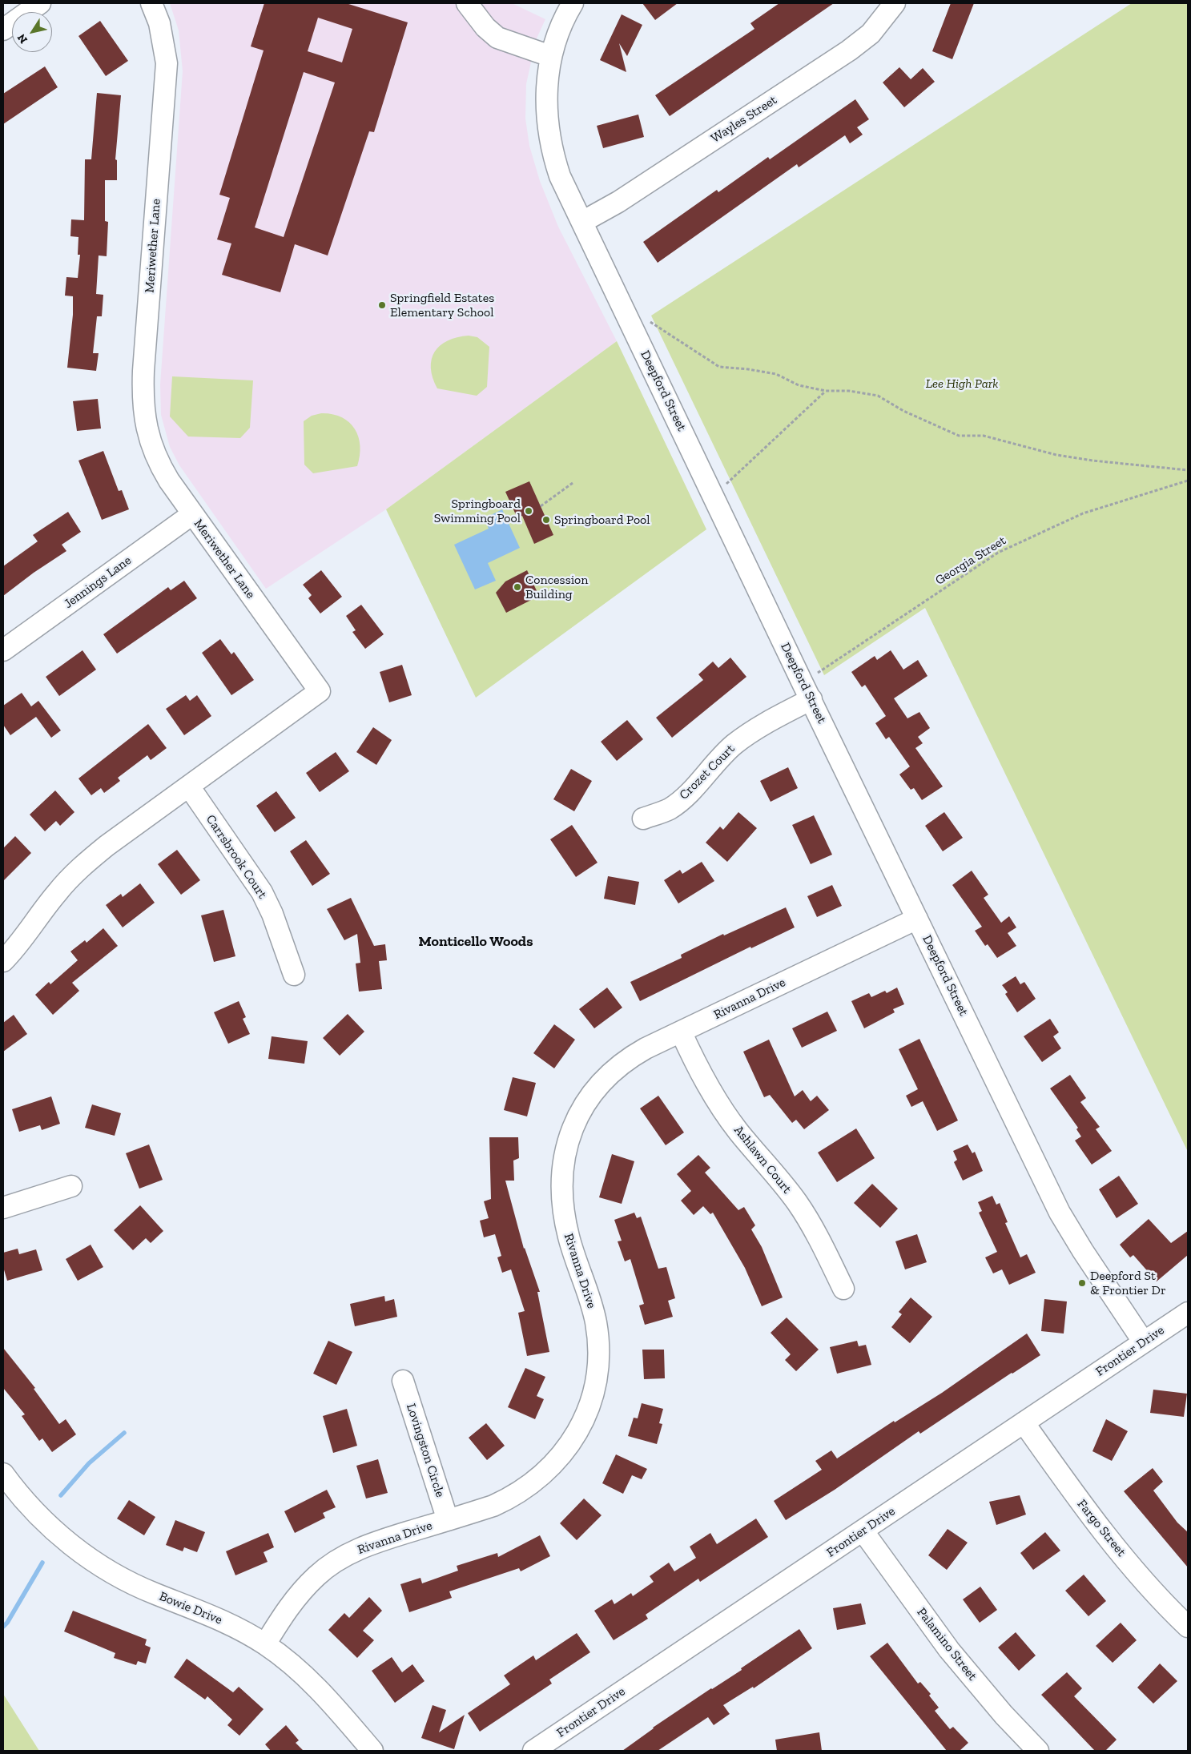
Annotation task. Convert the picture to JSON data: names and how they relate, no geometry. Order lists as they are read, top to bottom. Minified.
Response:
{"streets":{"street":["Wayles Street","Meriwether Lane","Deepford Street","Jennings Lane","Crozet Court","Carrsbrook Court","Rivanna Drive","Ashlawn Court","Frontier Drive","Lovingston Circle","Fargo Street","Bowie Drive","Palamino Street"],"path":["Georgia Street"]},"crossings":[["Wayles Street","Deepford Street"],["Meriwether Lane","Jennings Lane"],["Meriwether Lane","Carrsbrook Court"],["Deepford Street","Georgia Street"],["Deepford Street","Crozet Court"],["Deepford Street","Rivanna Drive"],["Deepford Street","Frontier Drive"],["Georgia Street","Crozet Court"],["Rivanna Drive","Ashlawn Court"],["Rivanna Drive","Lovingston Circle"],["Rivanna Drive","Bowie Drive"],["Frontier Drive","Fargo Street"],["Frontier Drive","Palamino Street"]],"districts":["Monticello Woods"],"parks":["Lee High Park"],"places":["Springfield Estates Elementary School","Springboard Swimming Pool","Springboard Pool","Concession Building","Deepford St & Frontier Dr"],"north":"bottom left"}
